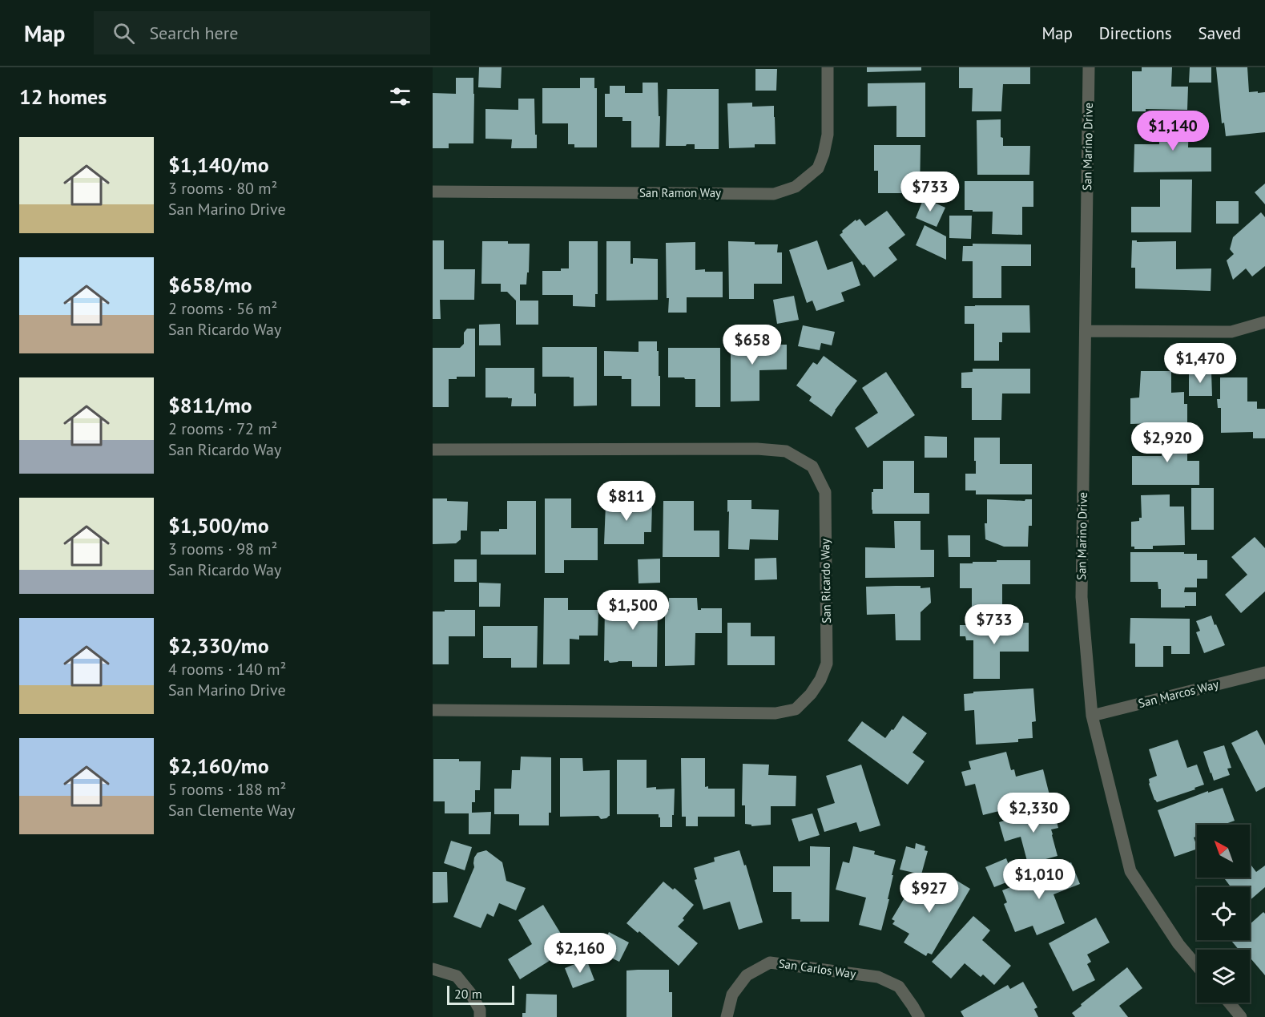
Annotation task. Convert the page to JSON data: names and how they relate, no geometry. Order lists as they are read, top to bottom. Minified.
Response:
{"streets":{"street":["San Marino Drive","San Ramon Way","San Ricardo Way","San Marcos Way","San Carlos Way"]},"crossings":[["San Marino Drive","San Marcos Way"]],"scale_bar":"20 m","north":"top left","page":{"header":"Map","search":"Search here","nav":["Map","Directions","Saved"],"heading":"12 homes","price":["$1,140","$733","$658","$1,470","$2,920","$811","$1,500","$733","$2,330","$1,010","$927","$2,160"],"list":[{"name":"$1,140/mo","note":"3 rooms · 80 m² · San Marino Drive"},{"name":"$658/mo","note":"2 rooms · 56 m² · San Ricardo Way"},{"name":"$811/mo","note":"2 rooms · 72 m² · San Ricardo Way"},{"name":"$1,500/mo","note":"3 rooms · 98 m² · San Ricardo Way"},{"name":"$2,330/mo","note":"4 rooms · 140 m² · San Marino Drive"},{"name":"$2,160/mo","note":"5 rooms · 188 m² · San Clemente Way"}],"scale":"20 m"}}
